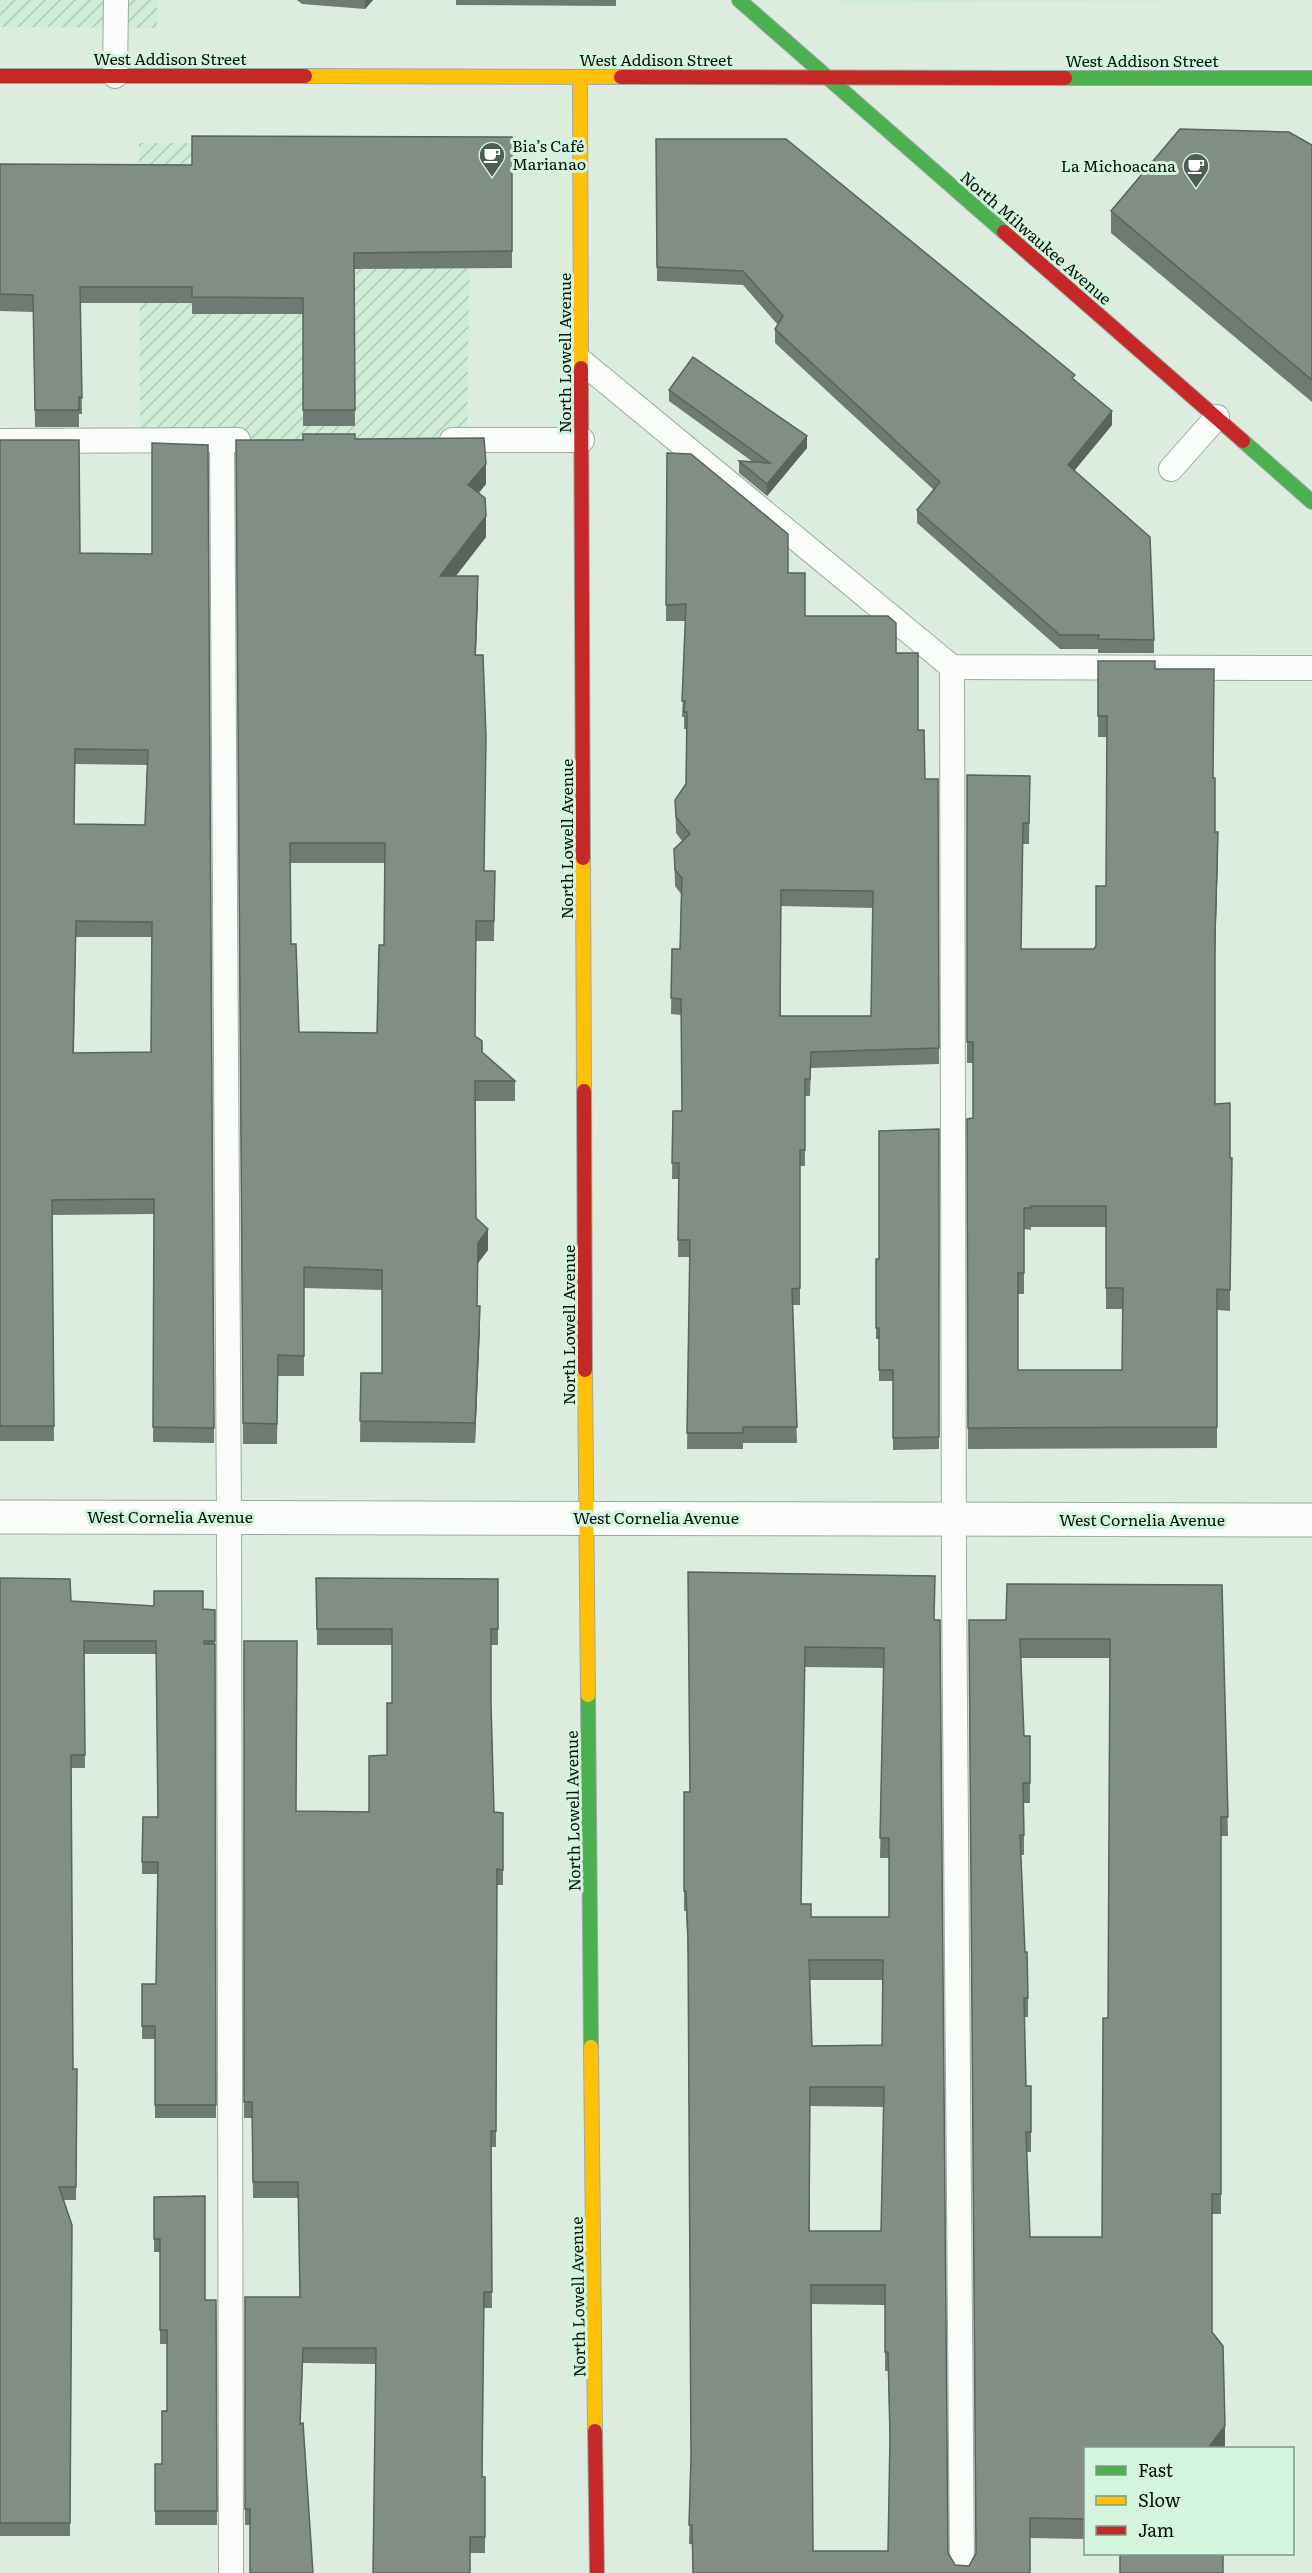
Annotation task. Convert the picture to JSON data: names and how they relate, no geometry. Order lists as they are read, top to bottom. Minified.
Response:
{"streets":{"street":["West Addison Street","North Milwaukee Avenue","North Lowell Avenue","West Cornelia Avenue"]},"crossings":[["West Addison Street","North Milwaukee Avenue"],["West Addison Street","North Lowell Avenue"],["North Lowell Avenue","West Cornelia Avenue"]],"places":{"cafe":["Bia’s Café Marianao","La Michoacana"]},"legend":["Fast","Slow","Jam"]}
